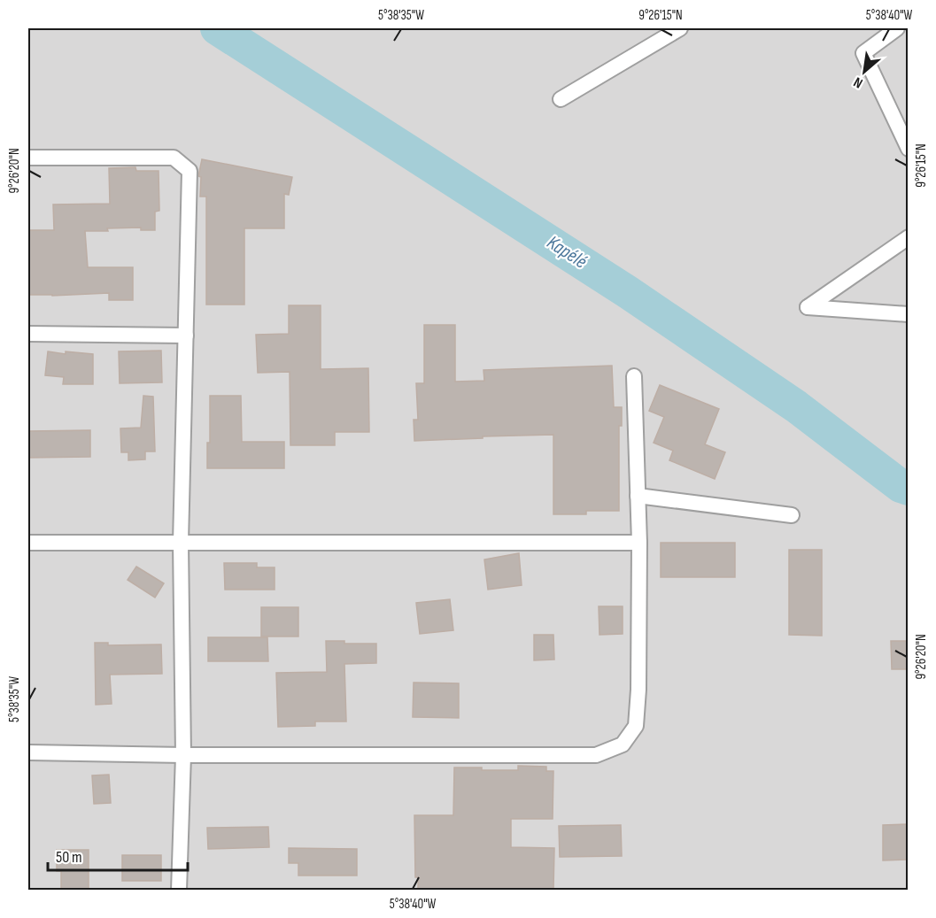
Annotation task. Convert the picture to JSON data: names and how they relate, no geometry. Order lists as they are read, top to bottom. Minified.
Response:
{"water":["Kapélé"],"scale_bar":"50 m","north":"bottom left","coordinates":["5°38'35\"W","9°26'15\"N","5°38'40\"W","9°26'20\"N"]}
